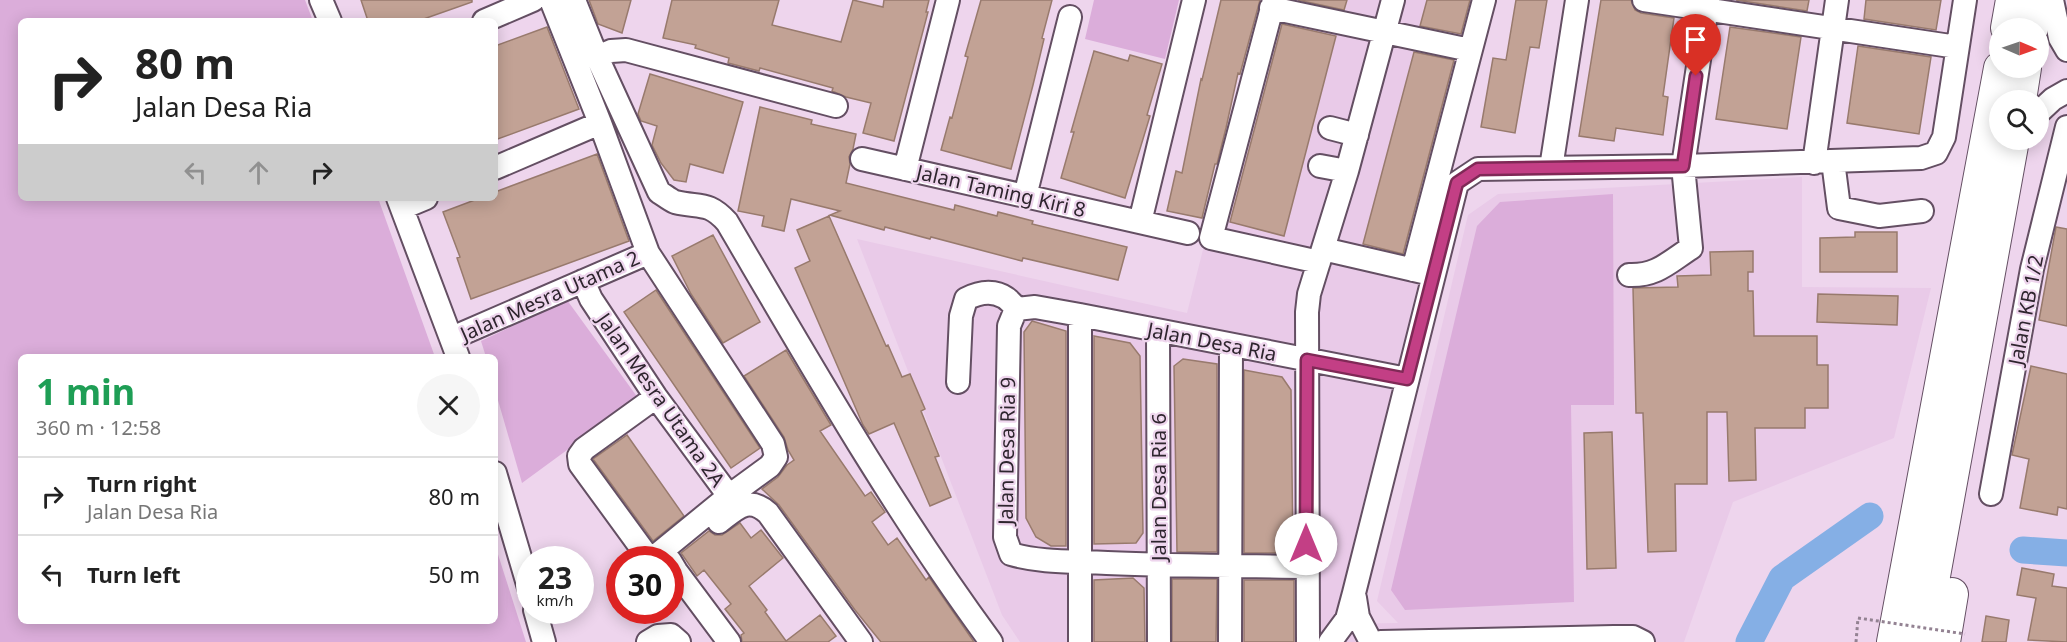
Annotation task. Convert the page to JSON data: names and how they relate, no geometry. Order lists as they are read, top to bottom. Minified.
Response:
{"streets":{"street":["Jalan Taming Kiri 8","Jalan Mesra Utama 2","Jalan KB 1/2","Jalan Desa Ria","Jalan Mesra Utama 2A","Jalan Desa Ria 9","Jalan Desa Ria 6"]},"crossings":[["Jalan Mesra Utama 2","Jalan Mesra Utama 2A"],["Jalan Desa Ria","Jalan Desa Ria 9"],["Jalan Desa Ria","Jalan Desa Ria 6"],["Jalan Desa Ria 9","Jalan Desa Ria 6"]],"north":"right","page":{"turn":["80 m","Jalan Desa Ria"],"heading":["1 min","360 m · 12:58"],"list":[{"name":"Turn right","note":"Jalan Desa Ria","value":"80 m"},{"name":"Turn left","value":"50 m"}],"speed":"23 km/h","limit":"30"}}
